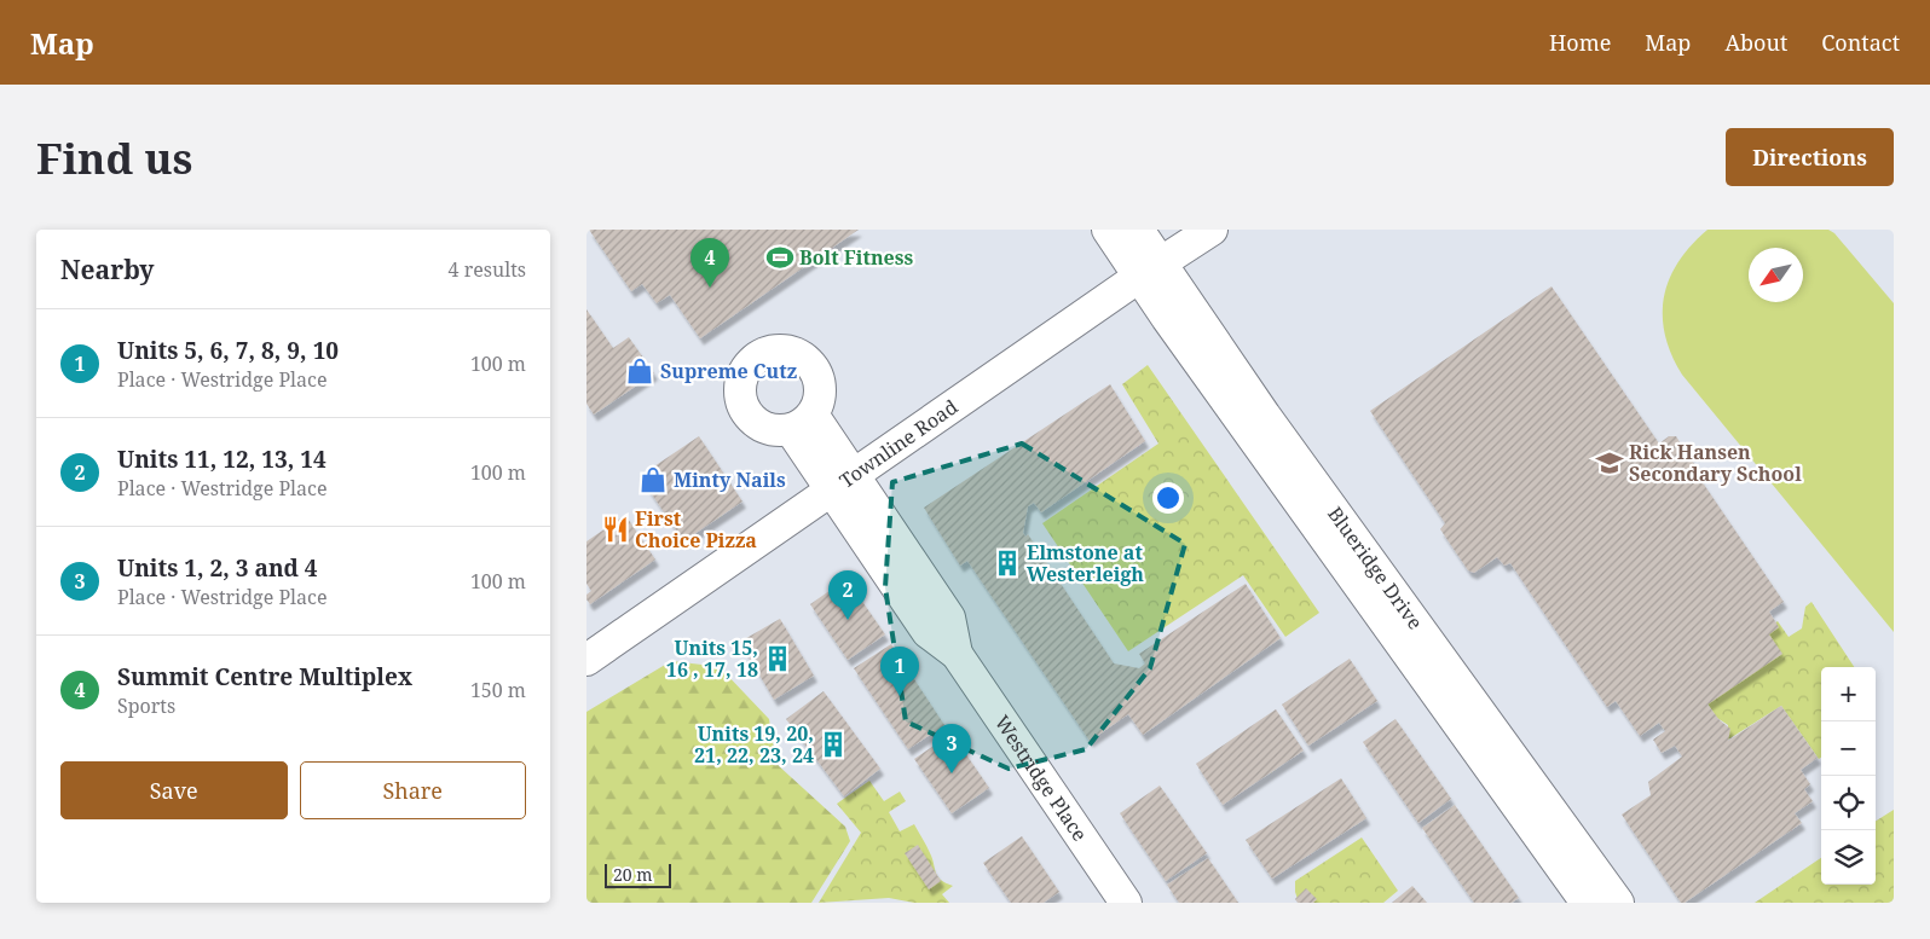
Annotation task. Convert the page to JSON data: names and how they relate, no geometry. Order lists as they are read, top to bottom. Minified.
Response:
{"streets":{"street":["Townline Road","Blueridge Drive","Westridge Place"]},"crossings":[["Townline Road","Blueridge Drive"],["Townline Road","Westridge Place"]],"places":{"sports":["Bolt Fitness"],"shop":["Supreme Cutz","Minty Nails"],"school or university":["Rick Hansen Secondary School"],"restaurant":["First Choice Pizza"],"building":["Elmstone at Westerleigh","Units 15, 16 , 17, 18","Units 19, 20, 21, 22, 23, 24"]},"scale_bar":"20 m","north":"bottom left","page":{"header":"Map","nav":["Home","Map","About","Contact"],"buttons":["Directions",["Save","Share"]],"title":"Find us","heading":["Nearby","4 results"],"pins":["4","2","1","3"],"list":[{"mark":"1","name":"Units 5, 6, 7, 8, 9, 10","note":"Place · Westridge Place","value":"100 m"},{"mark":"2","name":"Units 11, 12, 13, 14","note":"Place · Westridge Place","value":"100 m"},{"mark":"3","name":"Units 1, 2, 3 and 4","note":"Place · Westridge Place","value":"100 m"},{"mark":"4","name":"Summit Centre Multiplex","note":"Sports","value":"150 m"}],"map_buttons":["+","−"],"scale":"20 m"}}
